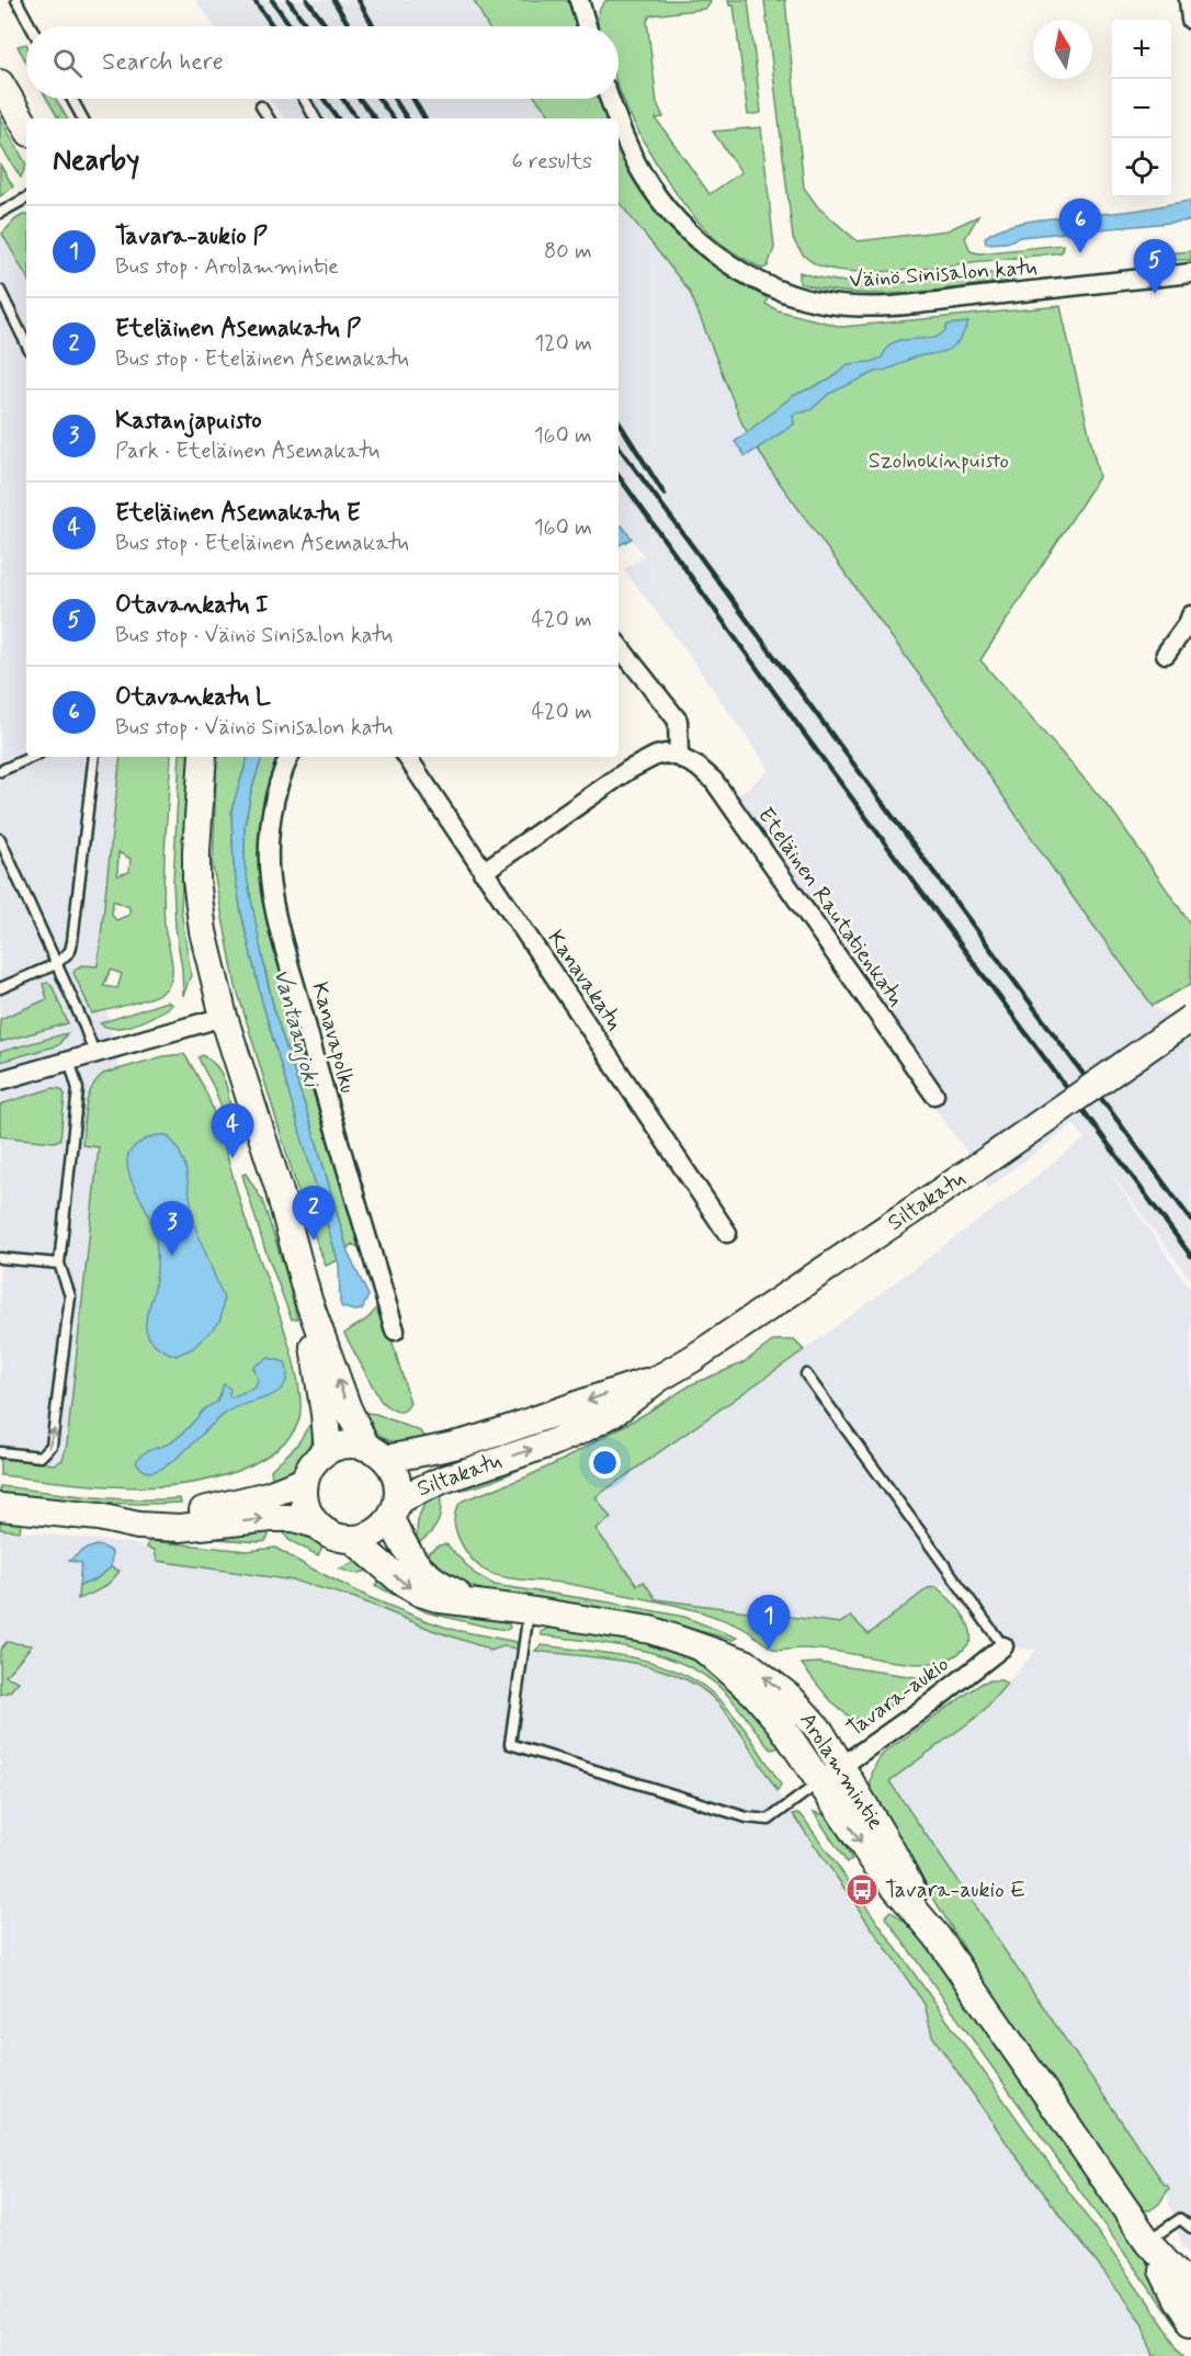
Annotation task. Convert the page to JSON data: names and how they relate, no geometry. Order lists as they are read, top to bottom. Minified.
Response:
{"streets":{"street":["Väinö Sinisalon katu","Eteläinen Rautatienkatu","Kanavakatu","Kanavapolku","Siltakatu","Tavara-aukio","Arolammintie"]},"crossings":[["Siltakatu","Arolammintie"],["Tavara-aukio","Arolammintie"]],"water":["Vantaanjoki"],"parks":["Szolnokinpuisto"],"places":{"bus stop":["Tavara-aukio E"]},"north":"top","page":{"map_buttons":["+","−"],"search":"Search here","heading":["Nearby","6 results"],"pins":["6","5","4","2","3","1"],"list":[{"mark":"1","name":"Tavara-aukio P","note":"Bus stop · Arolammintie","value":"80 m"},{"mark":"2","name":"Eteläinen Asemakatu P","note":"Bus stop · Eteläinen Asemakatu","value":"120 m"},{"mark":"3","name":"Kastanjapuisto","note":"Park · Eteläinen Asemakatu","value":"160 m"},{"mark":"4","name":"Eteläinen Asemakatu E","note":"Bus stop · Eteläinen Asemakatu","value":"160 m"},{"mark":"5","name":"Otavankatu I","note":"Bus stop · Väinö Sinisalon katu","value":"420 m"},{"mark":"6","name":"Otavankatu L","note":"Bus stop · Väinö Sinisalon katu","value":"420 m"}]}}
